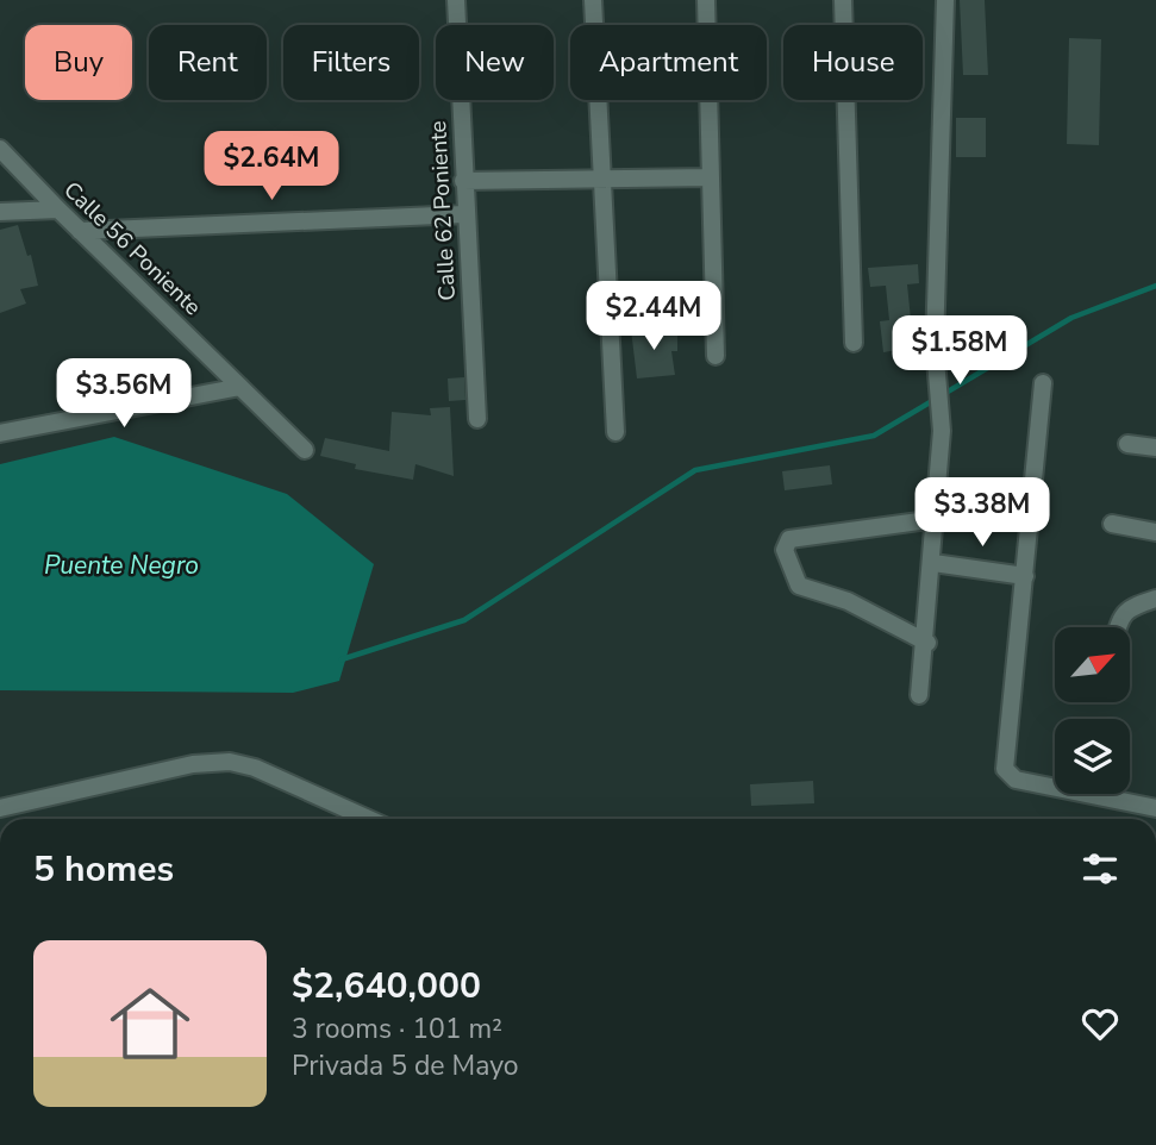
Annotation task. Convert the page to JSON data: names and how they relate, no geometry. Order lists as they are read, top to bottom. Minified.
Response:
{"streets":{"street":["Calle 62 Poniente","Calle 56 Poniente"]},"water":["Puente Negro"],"north":"top right","page":{"chip":["Buy","Rent","Filters","New","Apartment","House"],"price":["$2.64M","$2.44M","$1.58M","$3.56M","$3.38M"],"heading":"5 homes","list":[{"name":"$2,640,000","note":"3 rooms · 101 m² · Privada 5 de Mayo"}]}}
